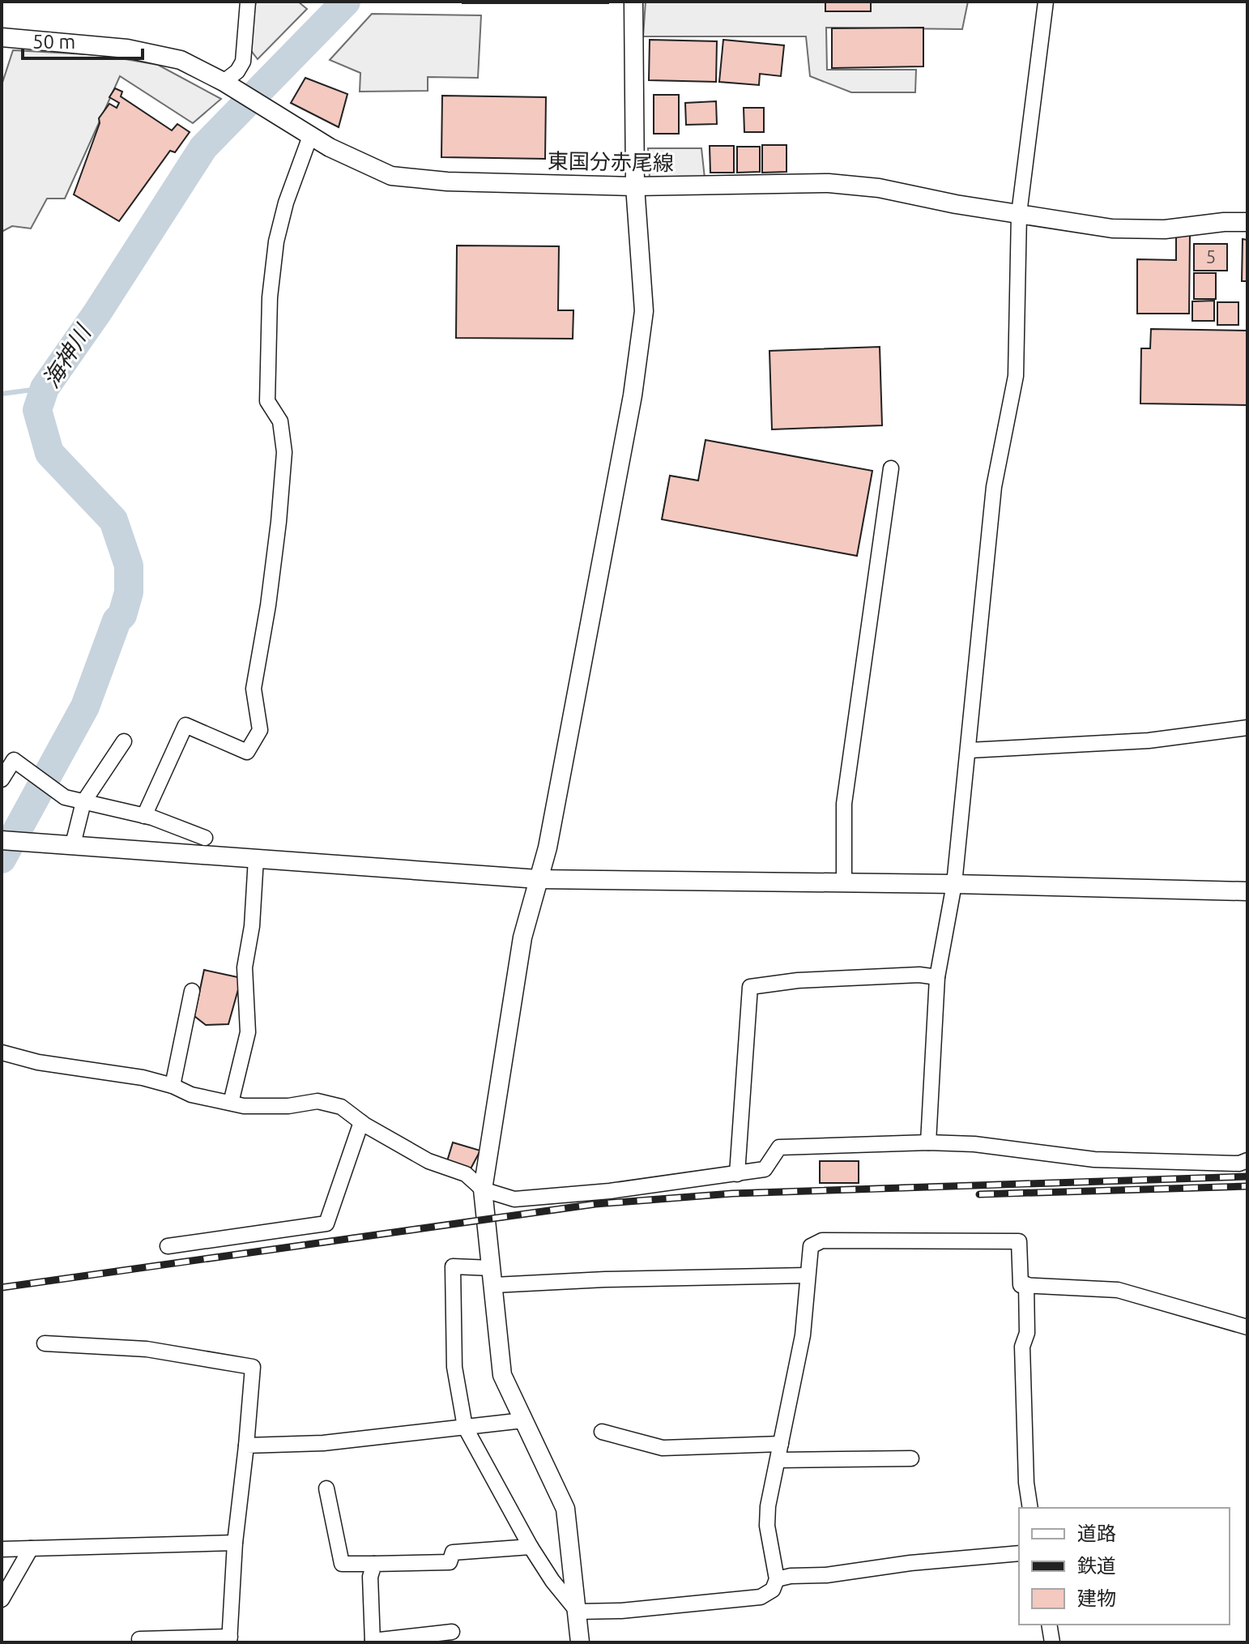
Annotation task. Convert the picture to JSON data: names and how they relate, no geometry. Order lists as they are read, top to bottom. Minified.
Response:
{"streets":{"street":["東国分赤尾線"]},"water":["海神川"],"house_numbers":["5"],"legend":["道路","鉄道","建物"],"scale_bar":"50 m"}
